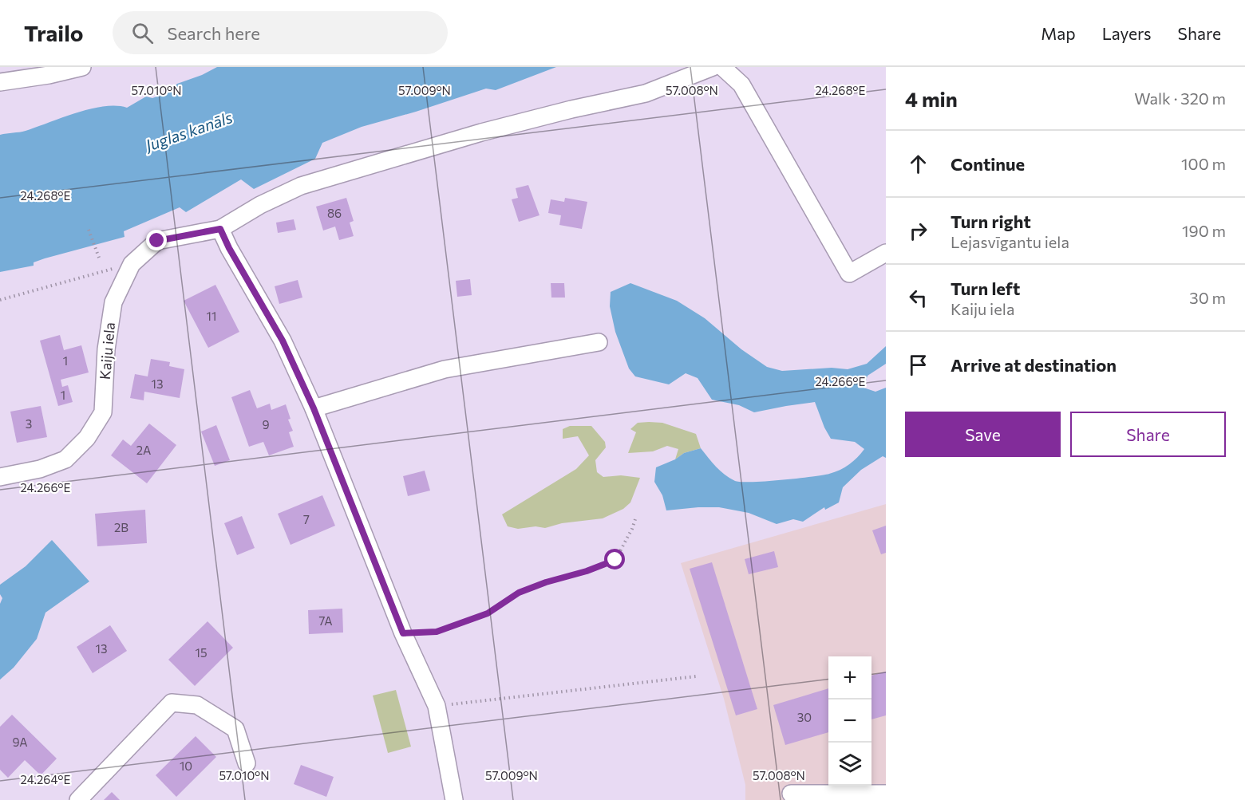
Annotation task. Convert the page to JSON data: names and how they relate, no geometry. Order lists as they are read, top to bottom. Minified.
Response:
{"streets":{"street":["Kaiju iela"]},"water":["Juglas kanāls"],"house_numbers":["86","11","1","13","1","3","9","2A","7","2B","7A","13","15","30","9A","10"],"page":{"header":"Trailo","search":"Search here","nav":["Map","Layers","Share"],"heading":["4 min","Walk · 320 m"],"list":[["Continue","100 m"],["Turn right","Lejasvīgantu iela","190 m"],["Turn left","Kaiju iela","30 m"],"Arrive at destination"],"buttons":["Save","Share"],"map_buttons":["+","−"]},"coordinates":["24.268°E","57.010°N","57.009°N","57.008°N","24.266°E","24.264°E"]}
